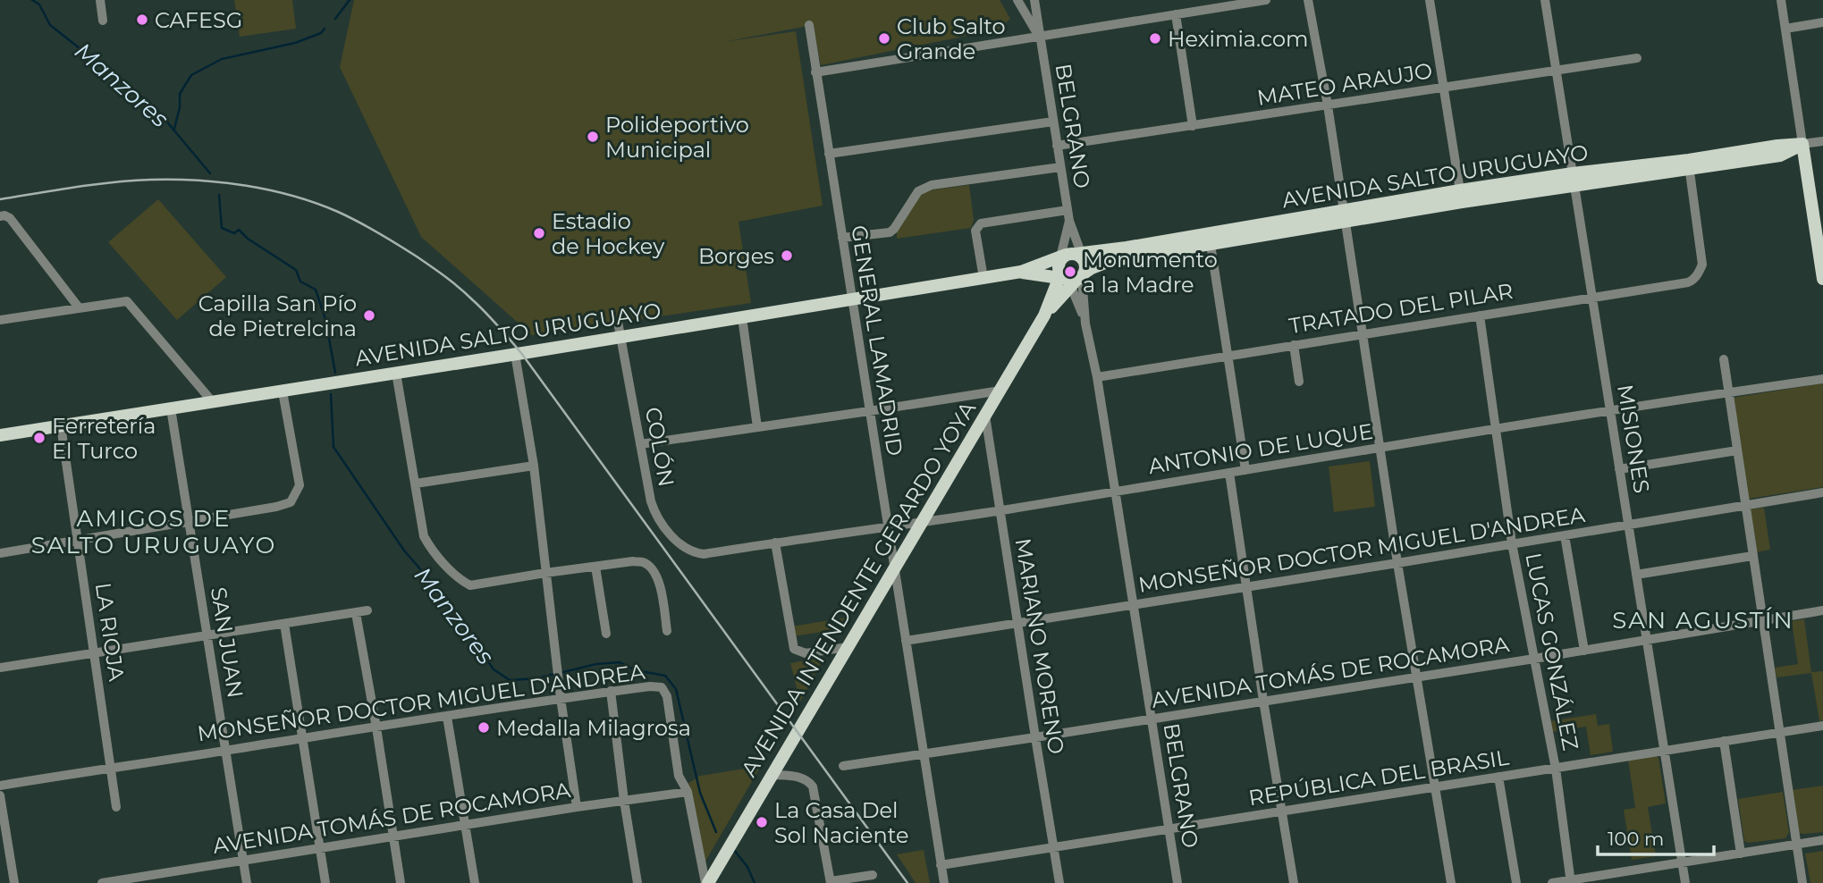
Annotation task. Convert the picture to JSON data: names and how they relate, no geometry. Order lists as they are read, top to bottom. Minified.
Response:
{"streets":{"main road":["AVENIDA SALTO URUGUAYO","AVENIDA INTENDENTE GERARDO YOYA"],"street":["MATEO ARAUJO","BELGRANO","TRATADO DEL PILAR","GENERAL LAMADRID","MISIONES","COLÓN","ANTONIO DE LUQUE","MONSEÑOR DOCTOR MIGUEL D'ANDREA","LA RIOJA","SAN JUAN","MARIANO MORENO","LUCAS GONZÁLEZ","AVENIDA TOMÁS DE ROCAMORA","REPÚBLICA DEL BRASIL"]},"crossings":[["MATEO ARAUJO","BELGRANO"],["MATEO ARAUJO","MISIONES"],["BELGRANO","AVENIDA SALTO URUGUAYO"],["BELGRANO","TRATADO DEL PILAR"],["BELGRANO","ANTONIO DE LUQUE"],["BELGRANO","MONSEÑOR DOCTOR MIGUEL D'ANDREA"],["BELGRANO","AVENIDA INTENDENTE GERARDO YOYA"],["BELGRANO","AVENIDA TOMÁS DE ROCAMORA"],["BELGRANO","REPÚBLICA DEL BRASIL"],["AVENIDA SALTO URUGUAYO","TRATADO DEL PILAR"],["AVENIDA SALTO URUGUAYO","GENERAL LAMADRID"],["AVENIDA SALTO URUGUAYO","MISIONES"],["AVENIDA SALTO URUGUAYO","COLÓN"],["AVENIDA SALTO URUGUAYO","AVENIDA INTENDENTE GERARDO YOYA"],["AVENIDA SALTO URUGUAYO","LA RIOJA"],["AVENIDA SALTO URUGUAYO","SAN JUAN"],["TRATADO DEL PILAR","MISIONES"],["TRATADO DEL PILAR","LUCAS GONZÁLEZ"],["GENERAL LAMADRID","ANTONIO DE LUQUE"],["GENERAL LAMADRID","MONSEÑOR DOCTOR MIGUEL D'ANDREA"],["GENERAL LAMADRID","AVENIDA INTENDENTE GERARDO YOYA"],["GENERAL LAMADRID","AVENIDA TOMÁS DE ROCAMORA"],["GENERAL LAMADRID","REPÚBLICA DEL BRASIL"],["MISIONES","ANTONIO DE LUQUE"],["MISIONES","MONSEÑOR DOCTOR MIGUEL D'ANDREA"],["MISIONES","AVENIDA TOMÁS DE ROCAMORA"],["MISIONES","REPÚBLICA DEL BRASIL"],["COLÓN","ANTONIO DE LUQUE"],["ANTONIO DE LUQUE","AVENIDA INTENDENTE GERARDO YOYA"],["ANTONIO DE LUQUE","MARIANO MORENO"],["ANTONIO DE LUQUE","LUCAS GONZÁLEZ"],["MONSEÑOR DOCTOR MIGUEL D'ANDREA","LA RIOJA"],["MONSEÑOR DOCTOR MIGUEL D'ANDREA","SAN JUAN"],["MONSEÑOR DOCTOR MIGUEL D'ANDREA","MARIANO MORENO"],["MONSEÑOR DOCTOR MIGUEL D'ANDREA","LUCAS GONZÁLEZ"],["MONSEÑOR DOCTOR MIGUEL D'ANDREA","AVENIDA TOMÁS DE ROCAMORA"],["AVENIDA INTENDENTE GERARDO YOYA","MARIANO MORENO"],["SAN JUAN","AVENIDA TOMÁS DE ROCAMORA"],["MARIANO MORENO","AVENIDA TOMÁS DE ROCAMORA"],["MARIANO MORENO","REPÚBLICA DEL BRASIL"],["LUCAS GONZÁLEZ","AVENIDA TOMÁS DE ROCAMORA"],["LUCAS GONZÁLEZ","REPÚBLICA DEL BRASIL"]],"districts":["AMIGOS DE SALTO URUGUAYO","SAN AGUSTÍN"],"water":["Manzores"],"places":["CAFESG","Club Salto Grande","Heximia.com","Polideportivo Municipal","Estadio de Hockey","Borges","Monumento a la Madre","Capilla San Pío de Pietrelcina","Ferretería El Turco","Medalla Milagrosa","La Casa Del Sol Naciente"],"scale_bar":"100 m"}
